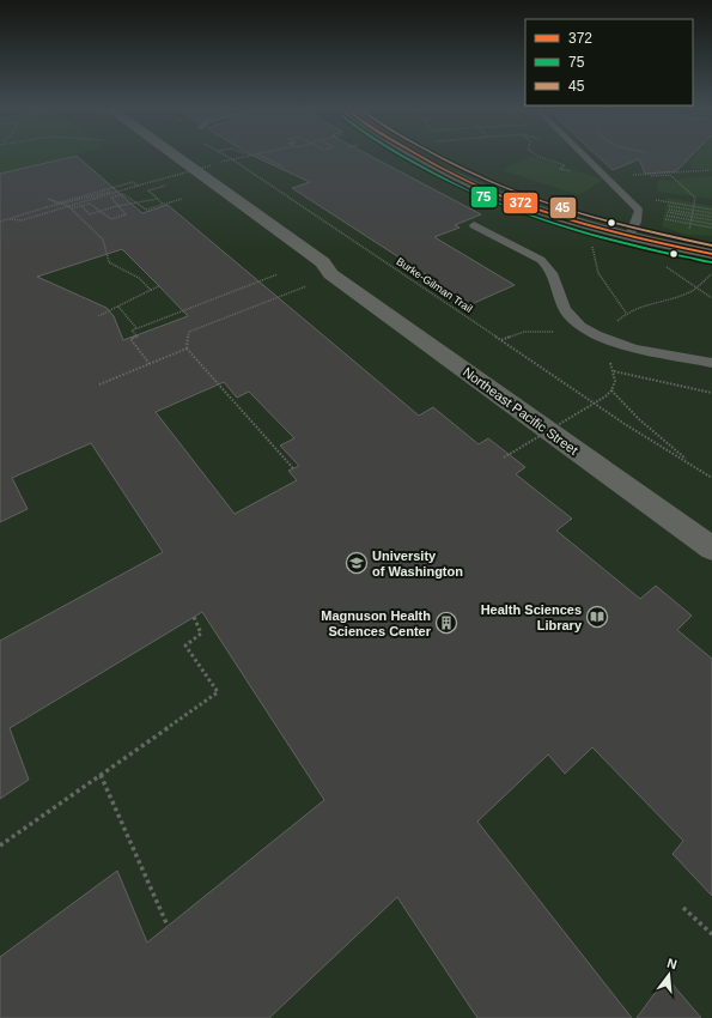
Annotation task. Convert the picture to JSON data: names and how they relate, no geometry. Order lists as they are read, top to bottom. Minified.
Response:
{"streets":{"main road":["Northeast Pacific Street"],"path":["Burke-Gilman Trail"]},"places":{"school or university":["University of Washington"],"library":["Health Sciences Library"],"building":["Magnuson Health Sciences Center"]},"lines":["transit line 372","transit line 75","transit line 45"],"legend":["372","75","45"],"north":"top"}
